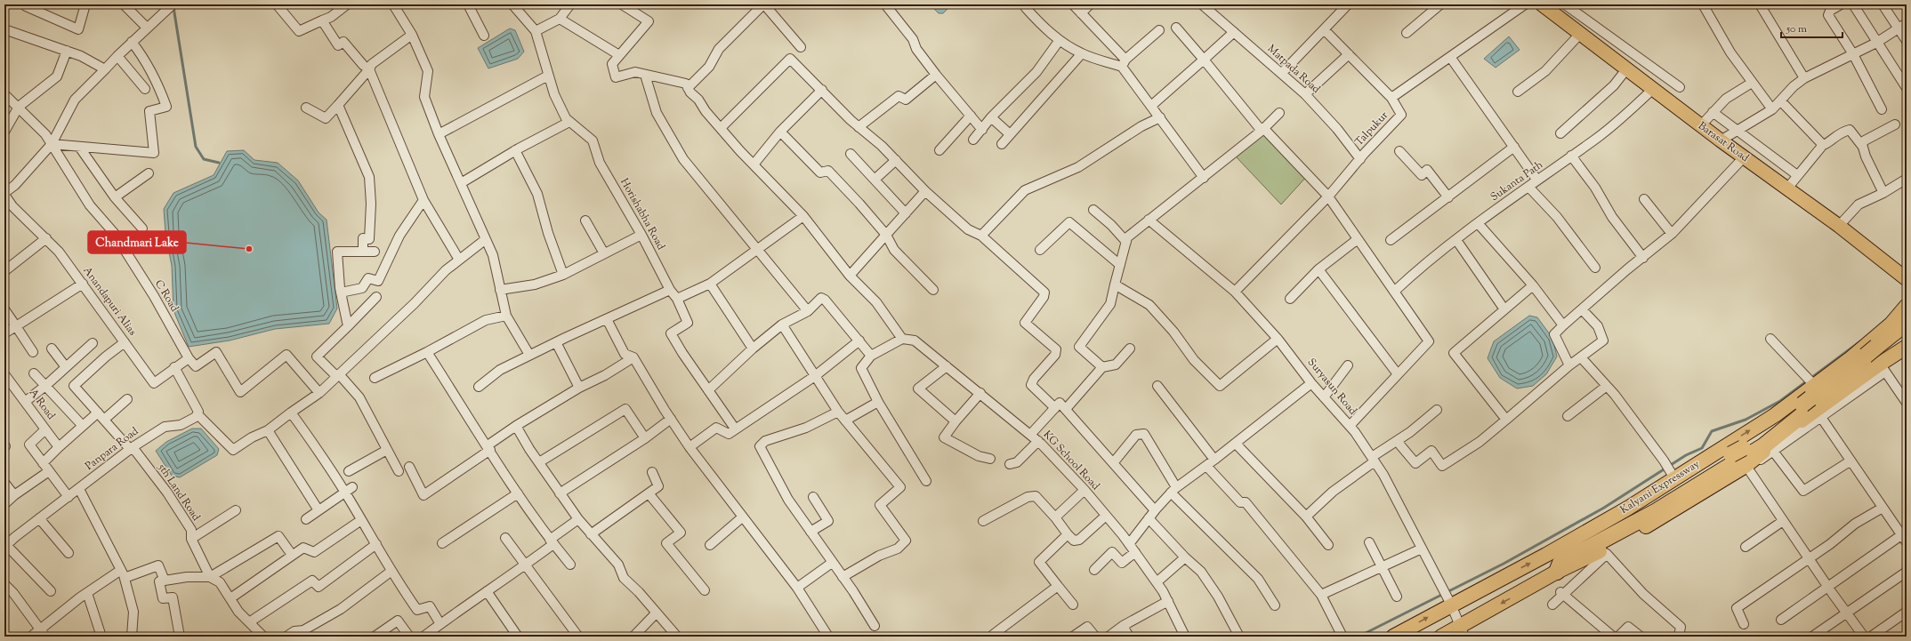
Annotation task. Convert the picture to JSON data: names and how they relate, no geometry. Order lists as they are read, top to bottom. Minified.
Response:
{"streets":{"highway":["Kalyani Expressway"],"main road":["Barasat Road"],"street":["Matpada Road","Talpukur","Sukanta Path","Horishabha Road","C Road","Anandapuri Alias","Suryasun Road","A Road","Panpara Road","KG School Road","5th Land Road"]},"crossings":[["Matpada Road","Talpukur"],["Talpukur","Suryasun Road"],["Barasat Road","Sukanta Path"],["C Road","Anandapuri Alias"],["Anandapuri Alias","5th Land Road"],["Suryasun Road","Kalyani Expressway"],["A Road","Panpara Road"],["Panpara Road","5th Land Road"]],"places":["Chandmari Lake"],"scale_bar":"50 m"}
